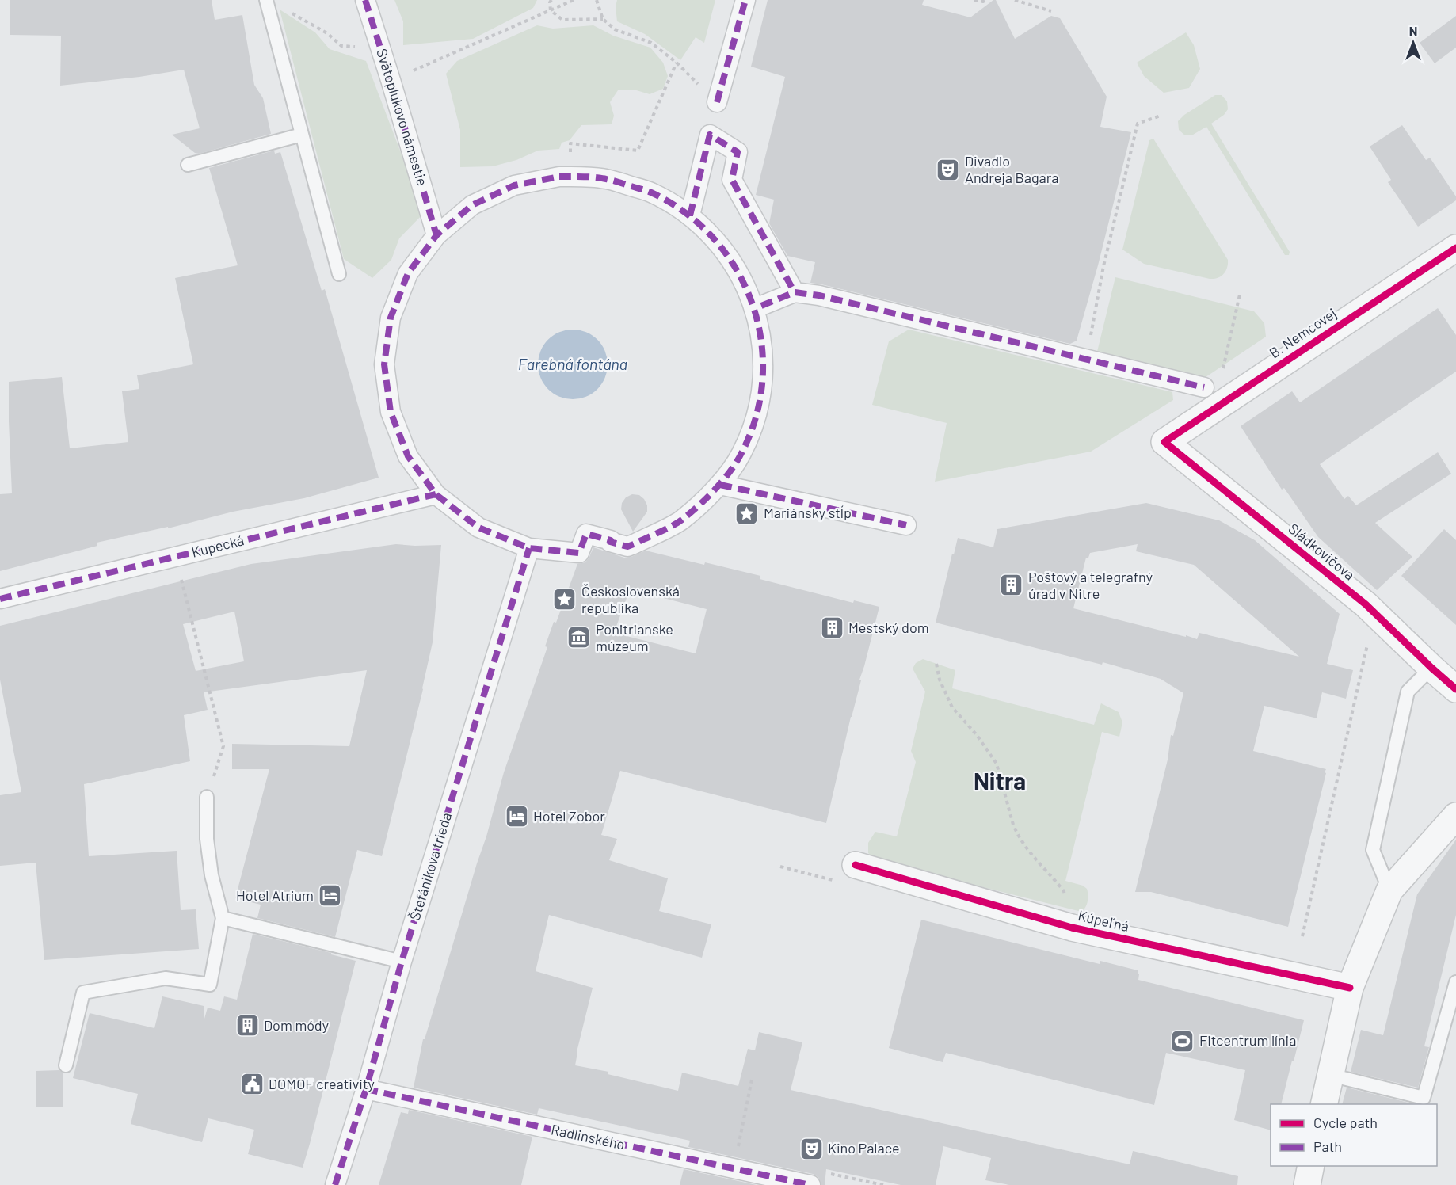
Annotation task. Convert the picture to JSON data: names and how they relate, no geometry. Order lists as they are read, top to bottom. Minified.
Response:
{"streets":{"street":["Svätoplukovo námestie","B. Nemcovej","Kupecká","Sládkovičova","Štefánikova trieda","Kúpeľná","Radlinského"]},"crossings":[["B. Nemcovej","Sládkovičova"],["Štefánikova trieda","Radlinského"]],"districts":["Nitra"],"water":["Farebná fontána"],"places":{"theatre":["Divadlo Andreja Bagara","Kino Palace"],"place":["Mariánsky stĺp","Československá republika"],"building":["Poštový a telegrafný úrad v Nitre","Mestský dom","Dom módy"],"museum":["Ponitrianske múzeum"],"hotel":["Hotel Zobor","Hotel Atrium"],"sports":["Fitcentrum línia"],"public building":["DOMOF creativity"]},"legend":["Cycle path","Path"],"north":"top"}
